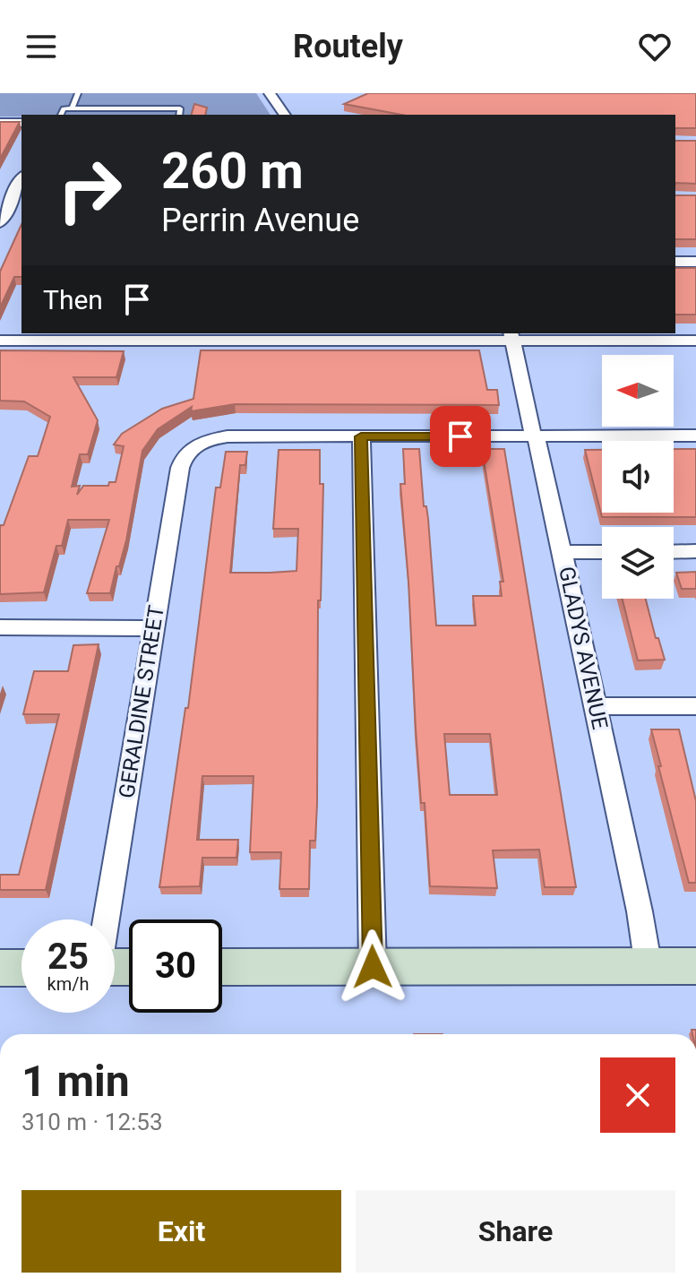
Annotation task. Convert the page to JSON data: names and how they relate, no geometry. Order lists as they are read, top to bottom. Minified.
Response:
{"streets":{"street":["GLADYS AVENUE","GERALDINE STREET"]},"north":"left","page":{"header":"Routely","turn":["260 m","Perrin Avenue"],"then":"Then","speed":"25 km/h","limit":"30","heading":["1 min","310 m · 12:53"],"buttons":["Exit","Share"]}}
